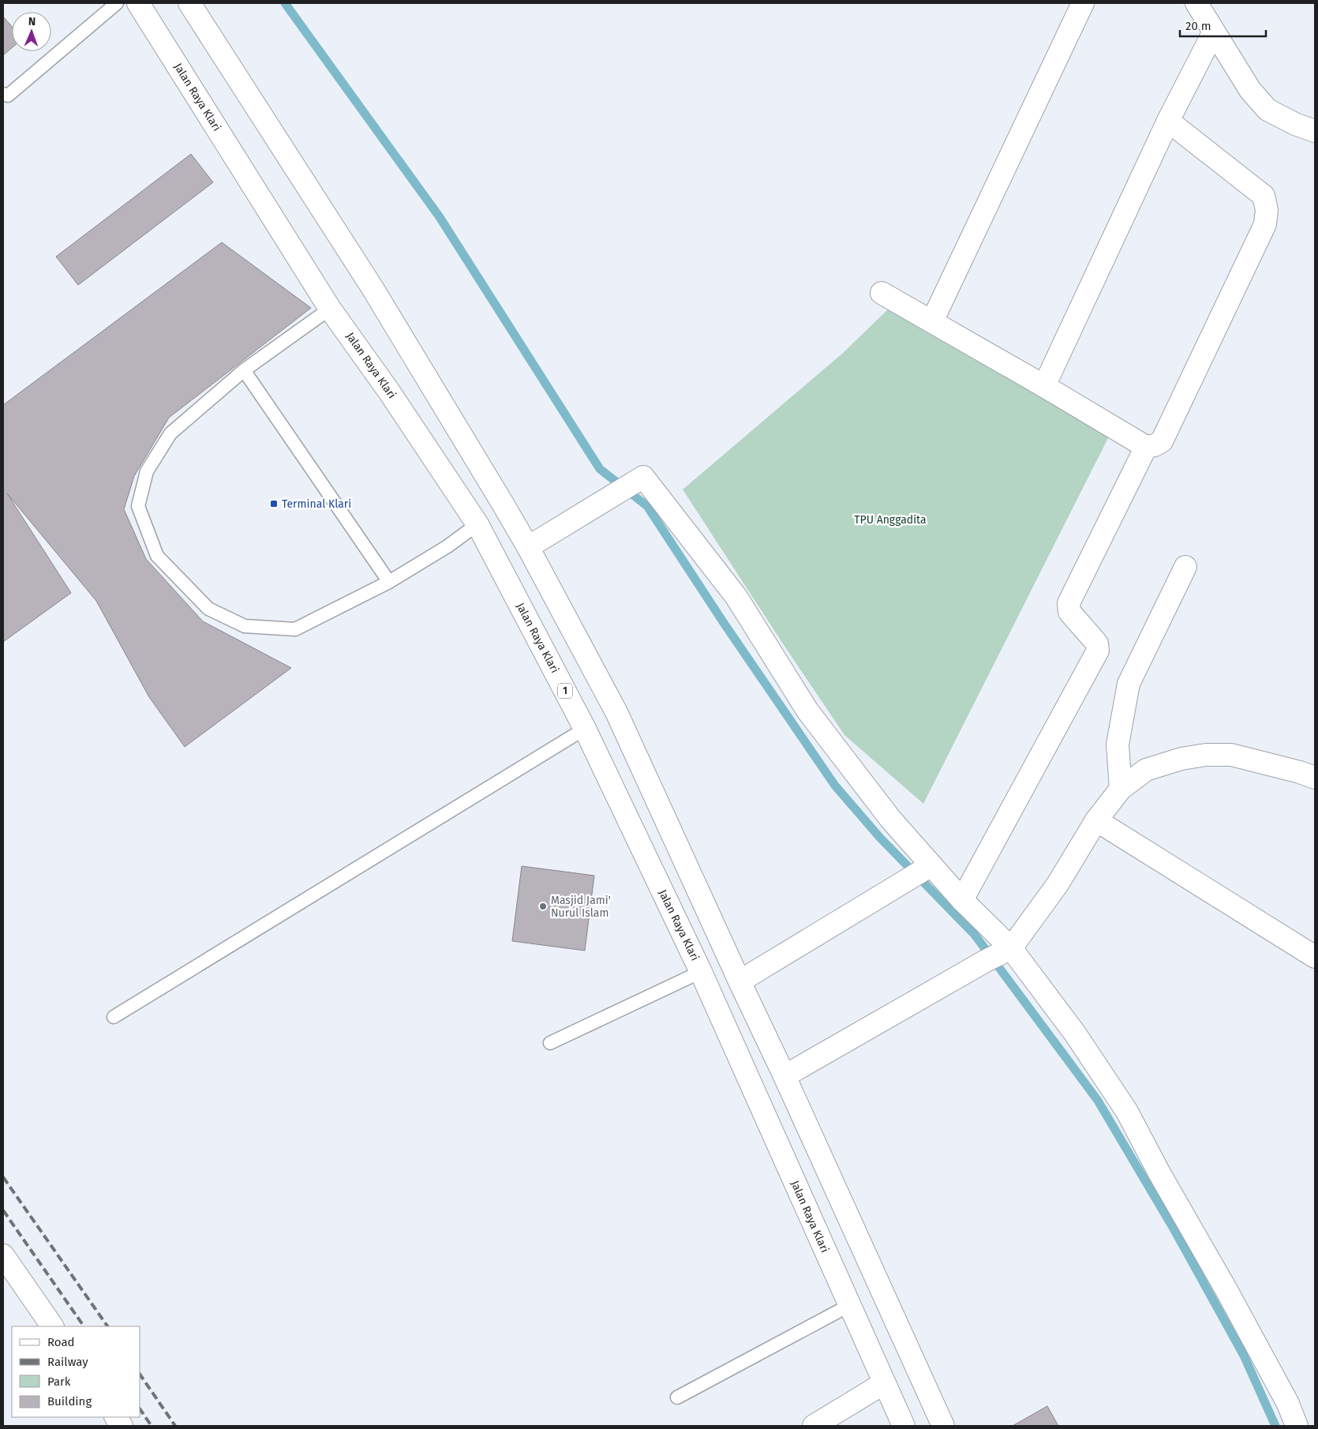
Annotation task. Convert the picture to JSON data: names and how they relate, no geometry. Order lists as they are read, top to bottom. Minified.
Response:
{"streets":{"main road":["Jalan Raya Klari","1"]},"parks":["TPU Anggadita"],"places":{"transit":["Terminal Klari"],"other":["Masjid Jami' Nurul Islam"]},"legend":["Road","Railway","Park","Building"],"scale_bar":"20 m","north":"top"}
